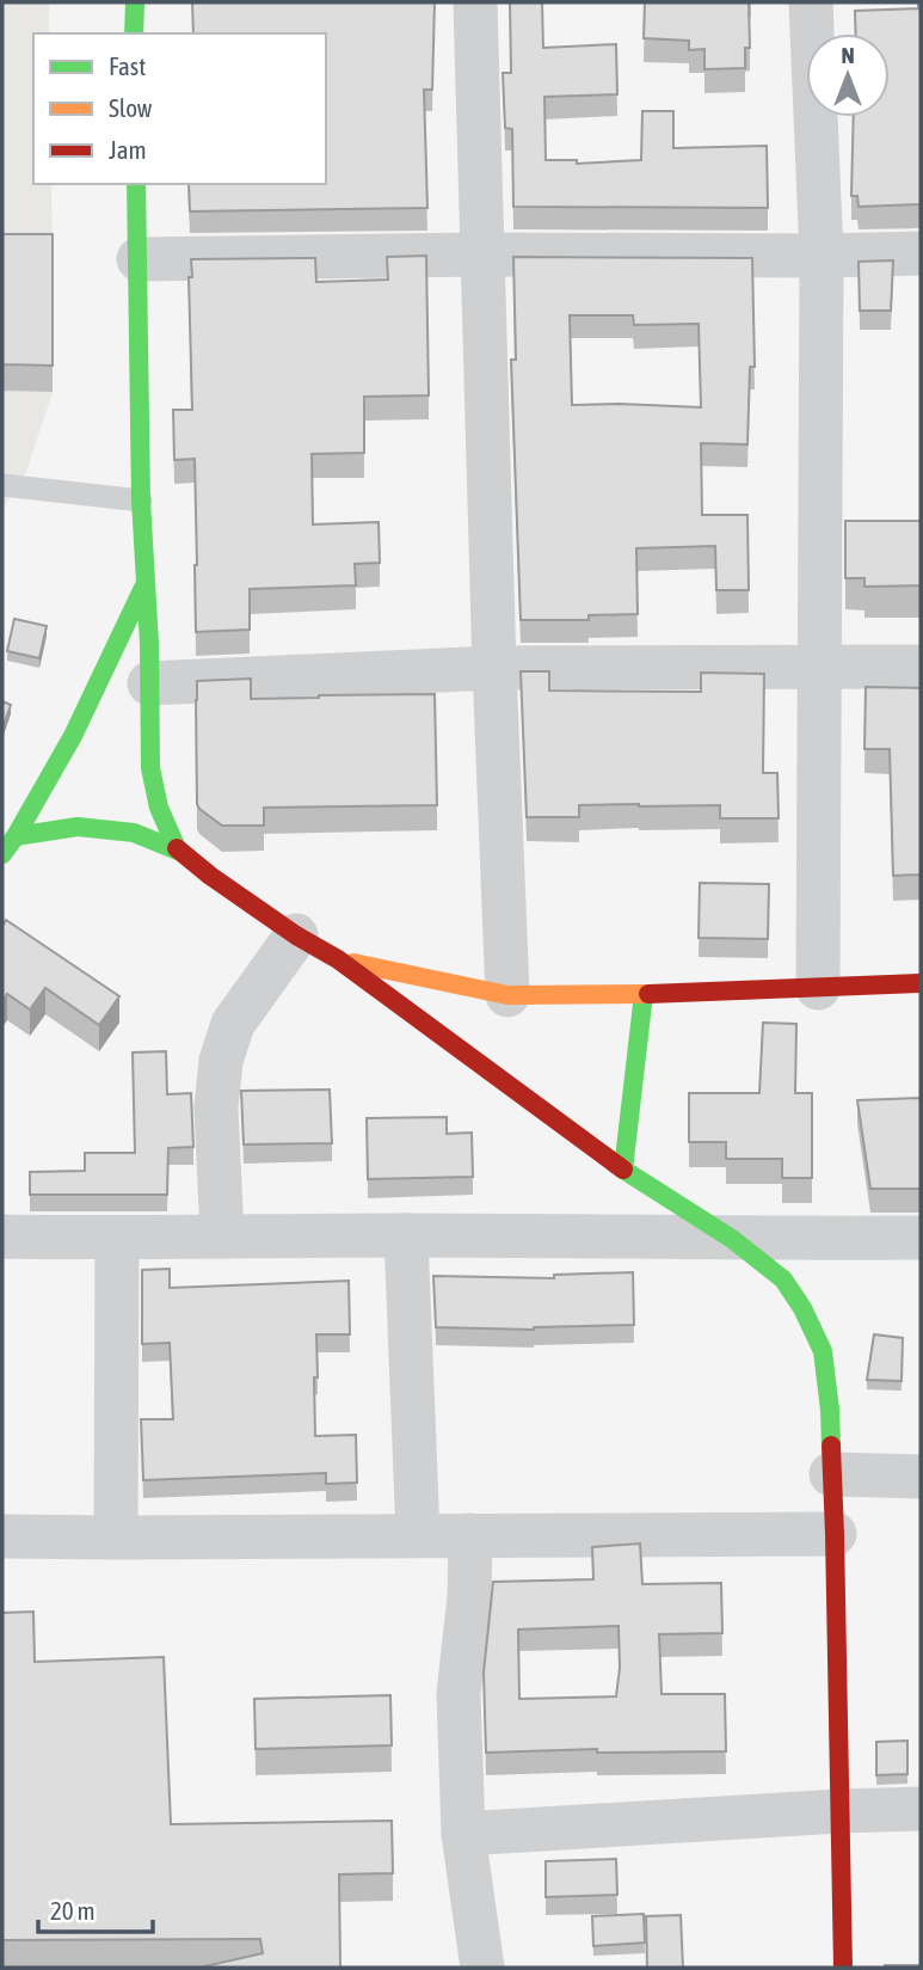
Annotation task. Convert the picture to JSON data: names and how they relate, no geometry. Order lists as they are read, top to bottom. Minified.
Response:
{"legend":["Fast","Slow","Jam"],"scale_bar":"20 m","north":"top"}
